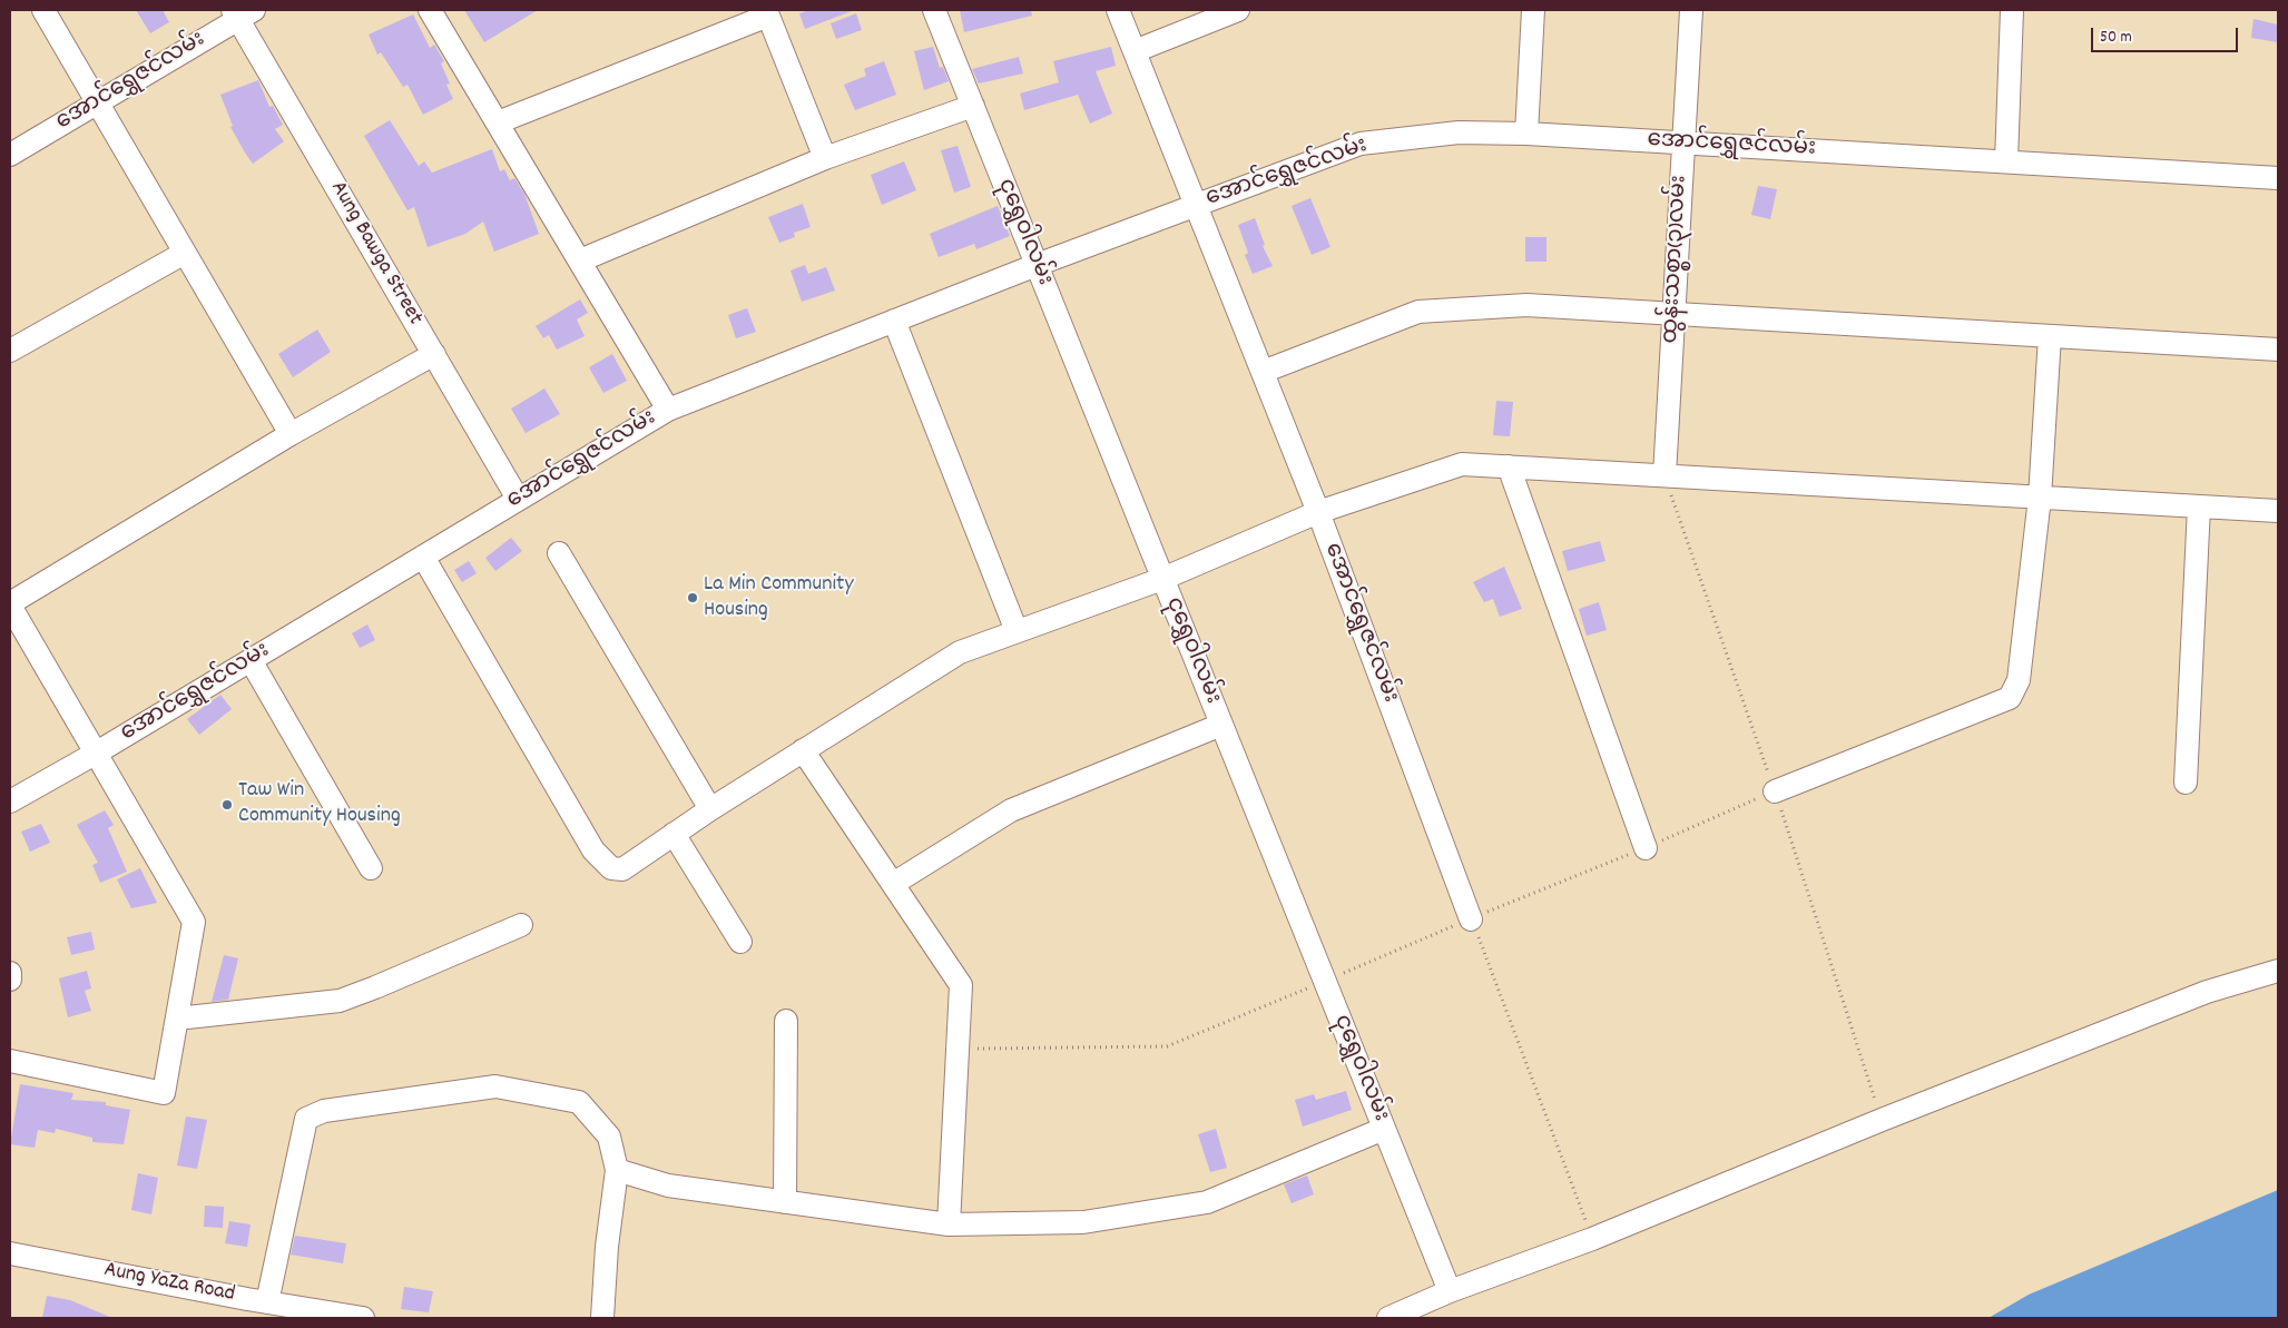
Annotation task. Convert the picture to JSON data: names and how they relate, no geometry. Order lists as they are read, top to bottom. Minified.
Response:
{"streets":{"street":["အောင်ရွှေဇင်လမ်း","ငုရွှေဝါလမ်း","Aung Bawga Street","ထွန်းသစ္စာ(၃)လမ်း","Aung YaZa Road"]},"crossings":[["အောင်ရွှေဇင်လမ်း","ငုရွှေဝါလမ်း"],["အောင်ရွှေဇင်လမ်း","Aung Bawga Street"],["အောင်ရွှေဇင်လမ်း","ထွန်းသစ္စာ(၃)လမ်း"]],"places":["La Min Community Housing","Taw Win Community Housing"],"scale_bar":"50 m"}
